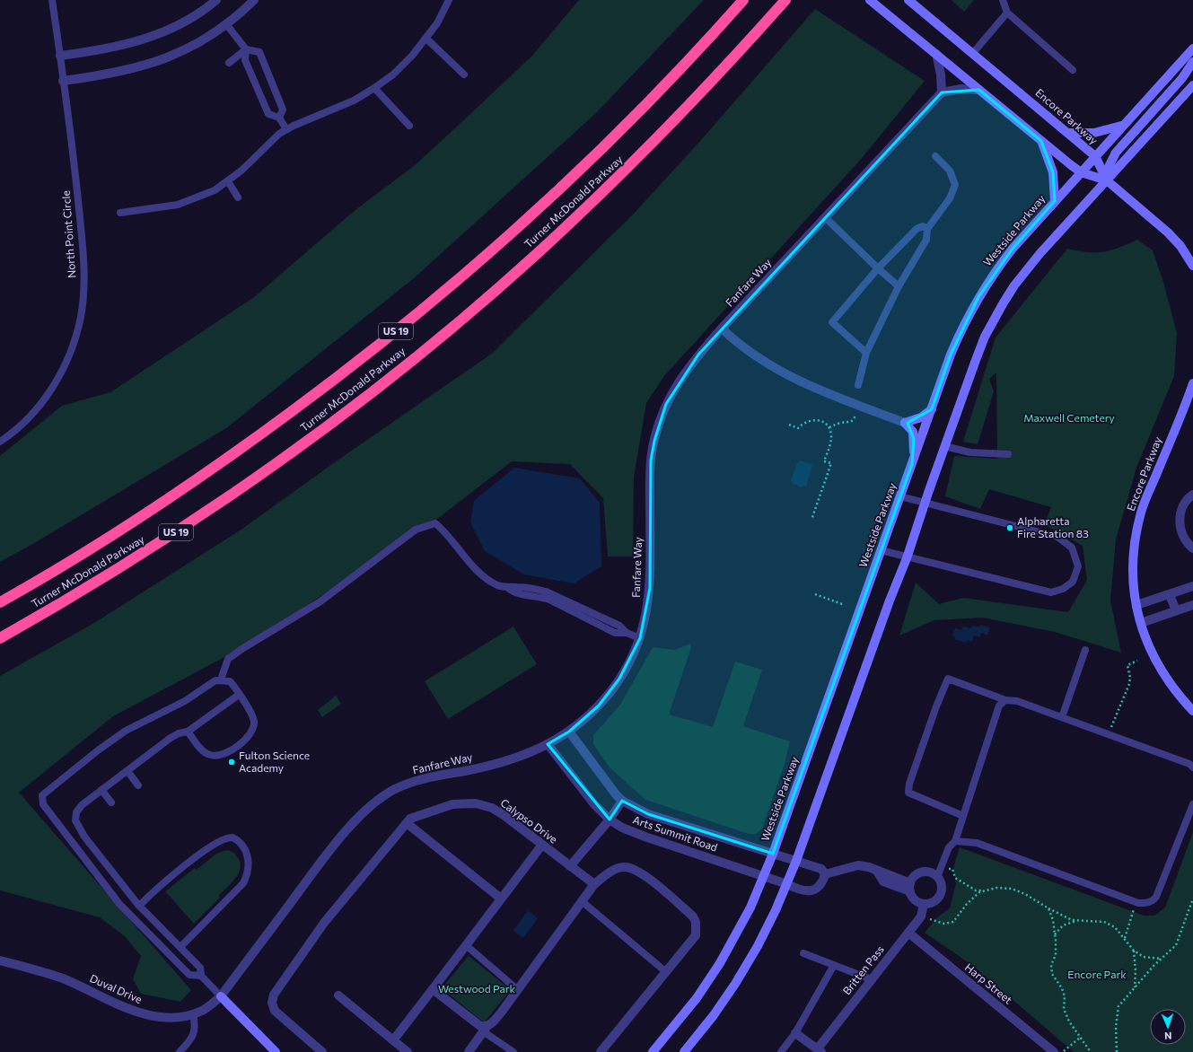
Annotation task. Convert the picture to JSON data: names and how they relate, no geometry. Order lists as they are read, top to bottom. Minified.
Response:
{"streets":{"highway":["Turner McDonald Parkway","US 19"],"main road":["Encore Parkway","Westside Parkway"],"street":["Fanfare Way","Calypso Drive","Arts Summit Road","Britten Pass","Harp Street","Duval Drive"],"lane":["North Point Circle"]},"crossings":[["Encore Parkway","Westside Parkway"],["Westside Parkway","Arts Summit Road"],["Fanfare Way","Arts Summit Road"],["Fanfare Way","Duval Drive"],["Britten Pass","Harp Street"]],"parks":["Maxwell Cemetery","Encore Park","Westwood Park"],"places":["Alpharetta Fire Station 83","Fulton Science Academy"],"north":"bottom"}
